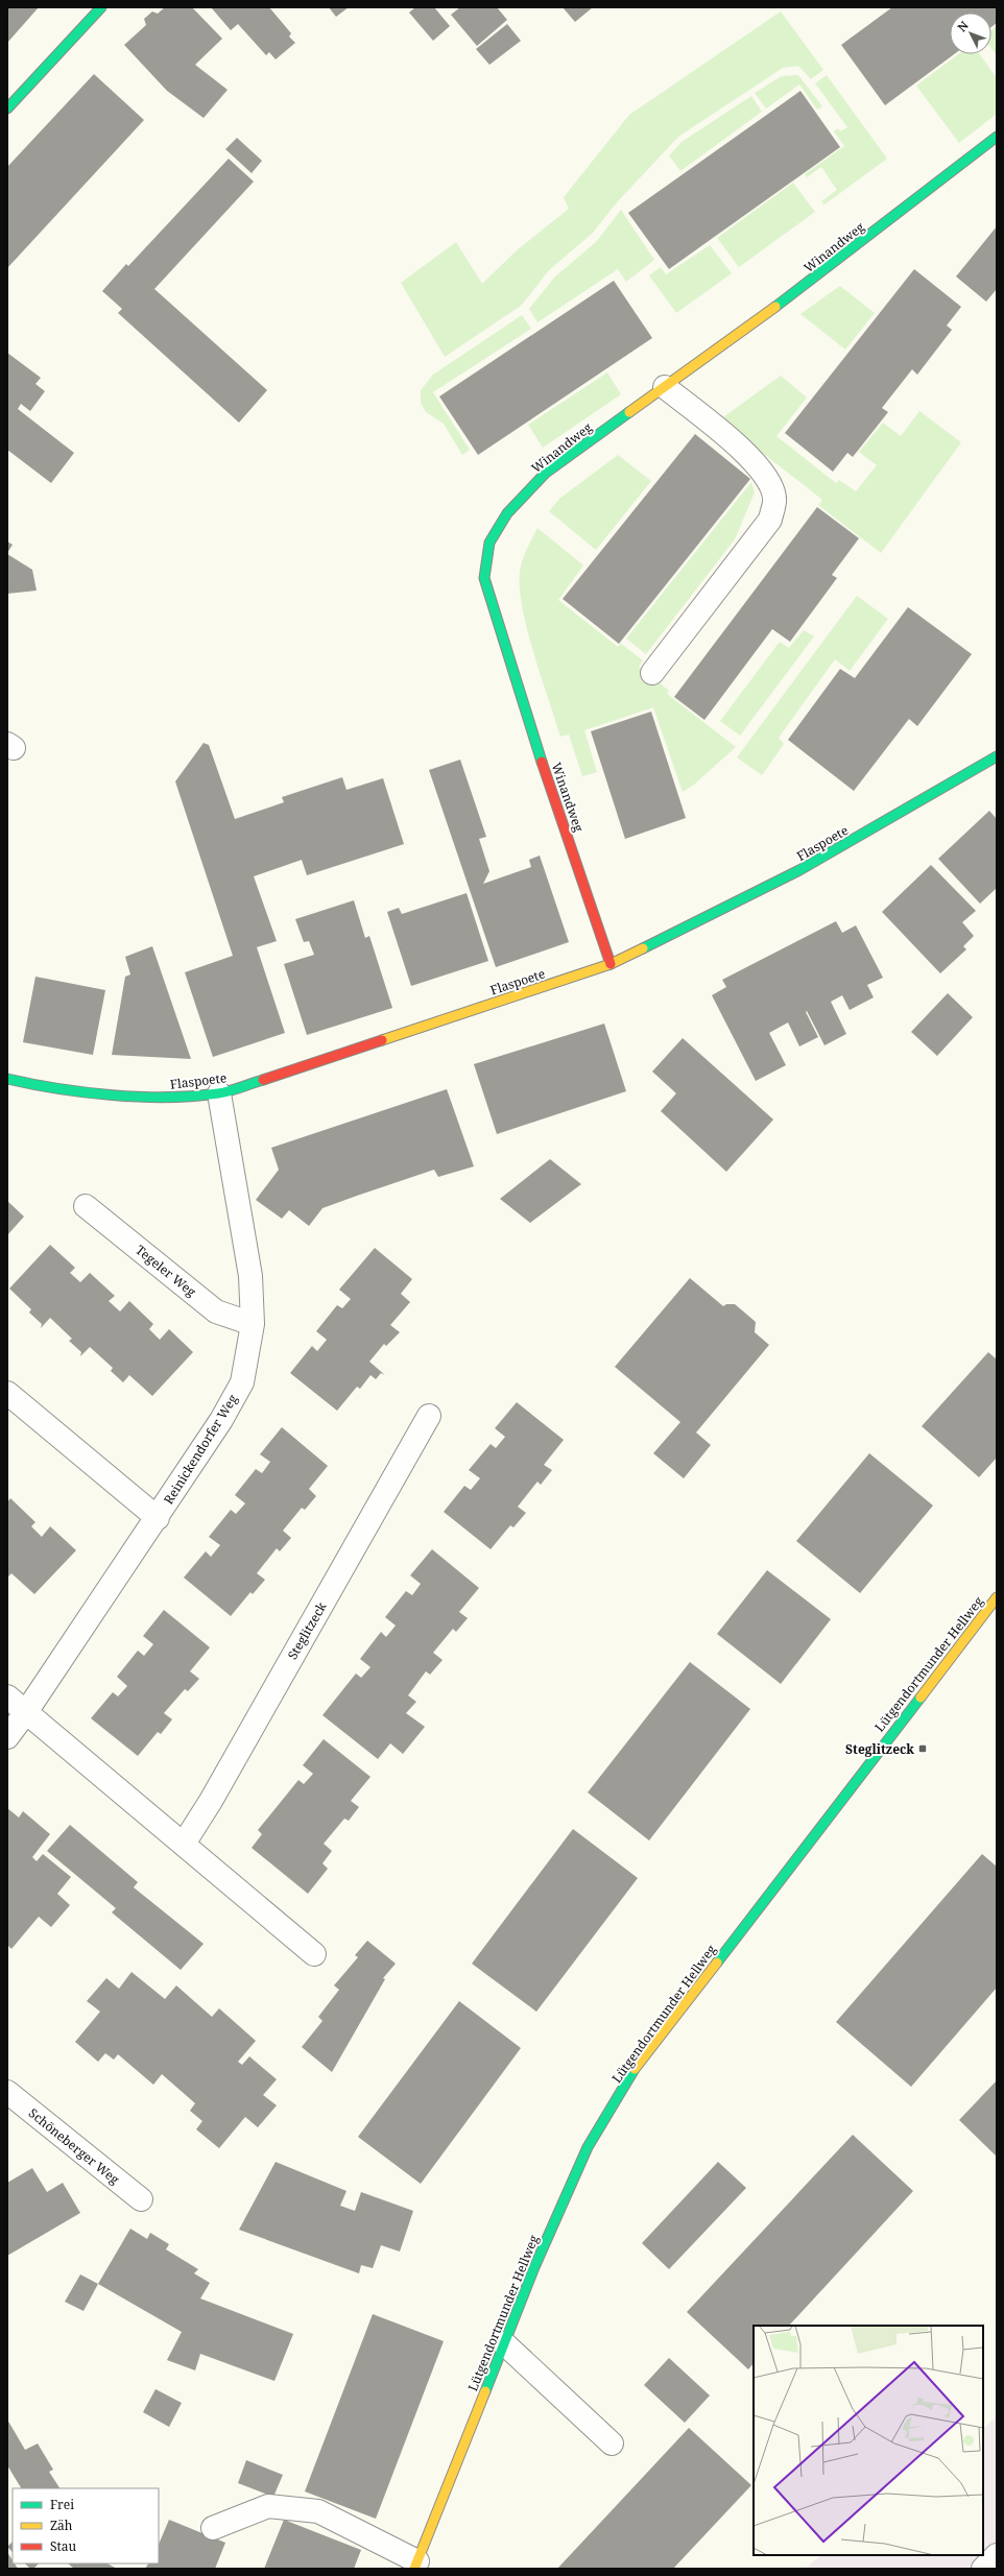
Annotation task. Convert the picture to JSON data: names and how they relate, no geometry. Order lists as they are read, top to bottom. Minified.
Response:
{"streets":{"street":["Winandweg","Flaspoete","Tegeler Weg","Reinickendorfer Weg","Steglitzeck","Lütgendortmunder Hellweg","Schöneberger Weg"]},"crossings":[["Winandweg","Flaspoete"],["Flaspoete","Reinickendorfer Weg"],["Tegeler Weg","Reinickendorfer Weg"]],"places":{"transit":["Steglitzeck"]},"legend":["Frei","Zäh","Stau"],"north":"top left"}
